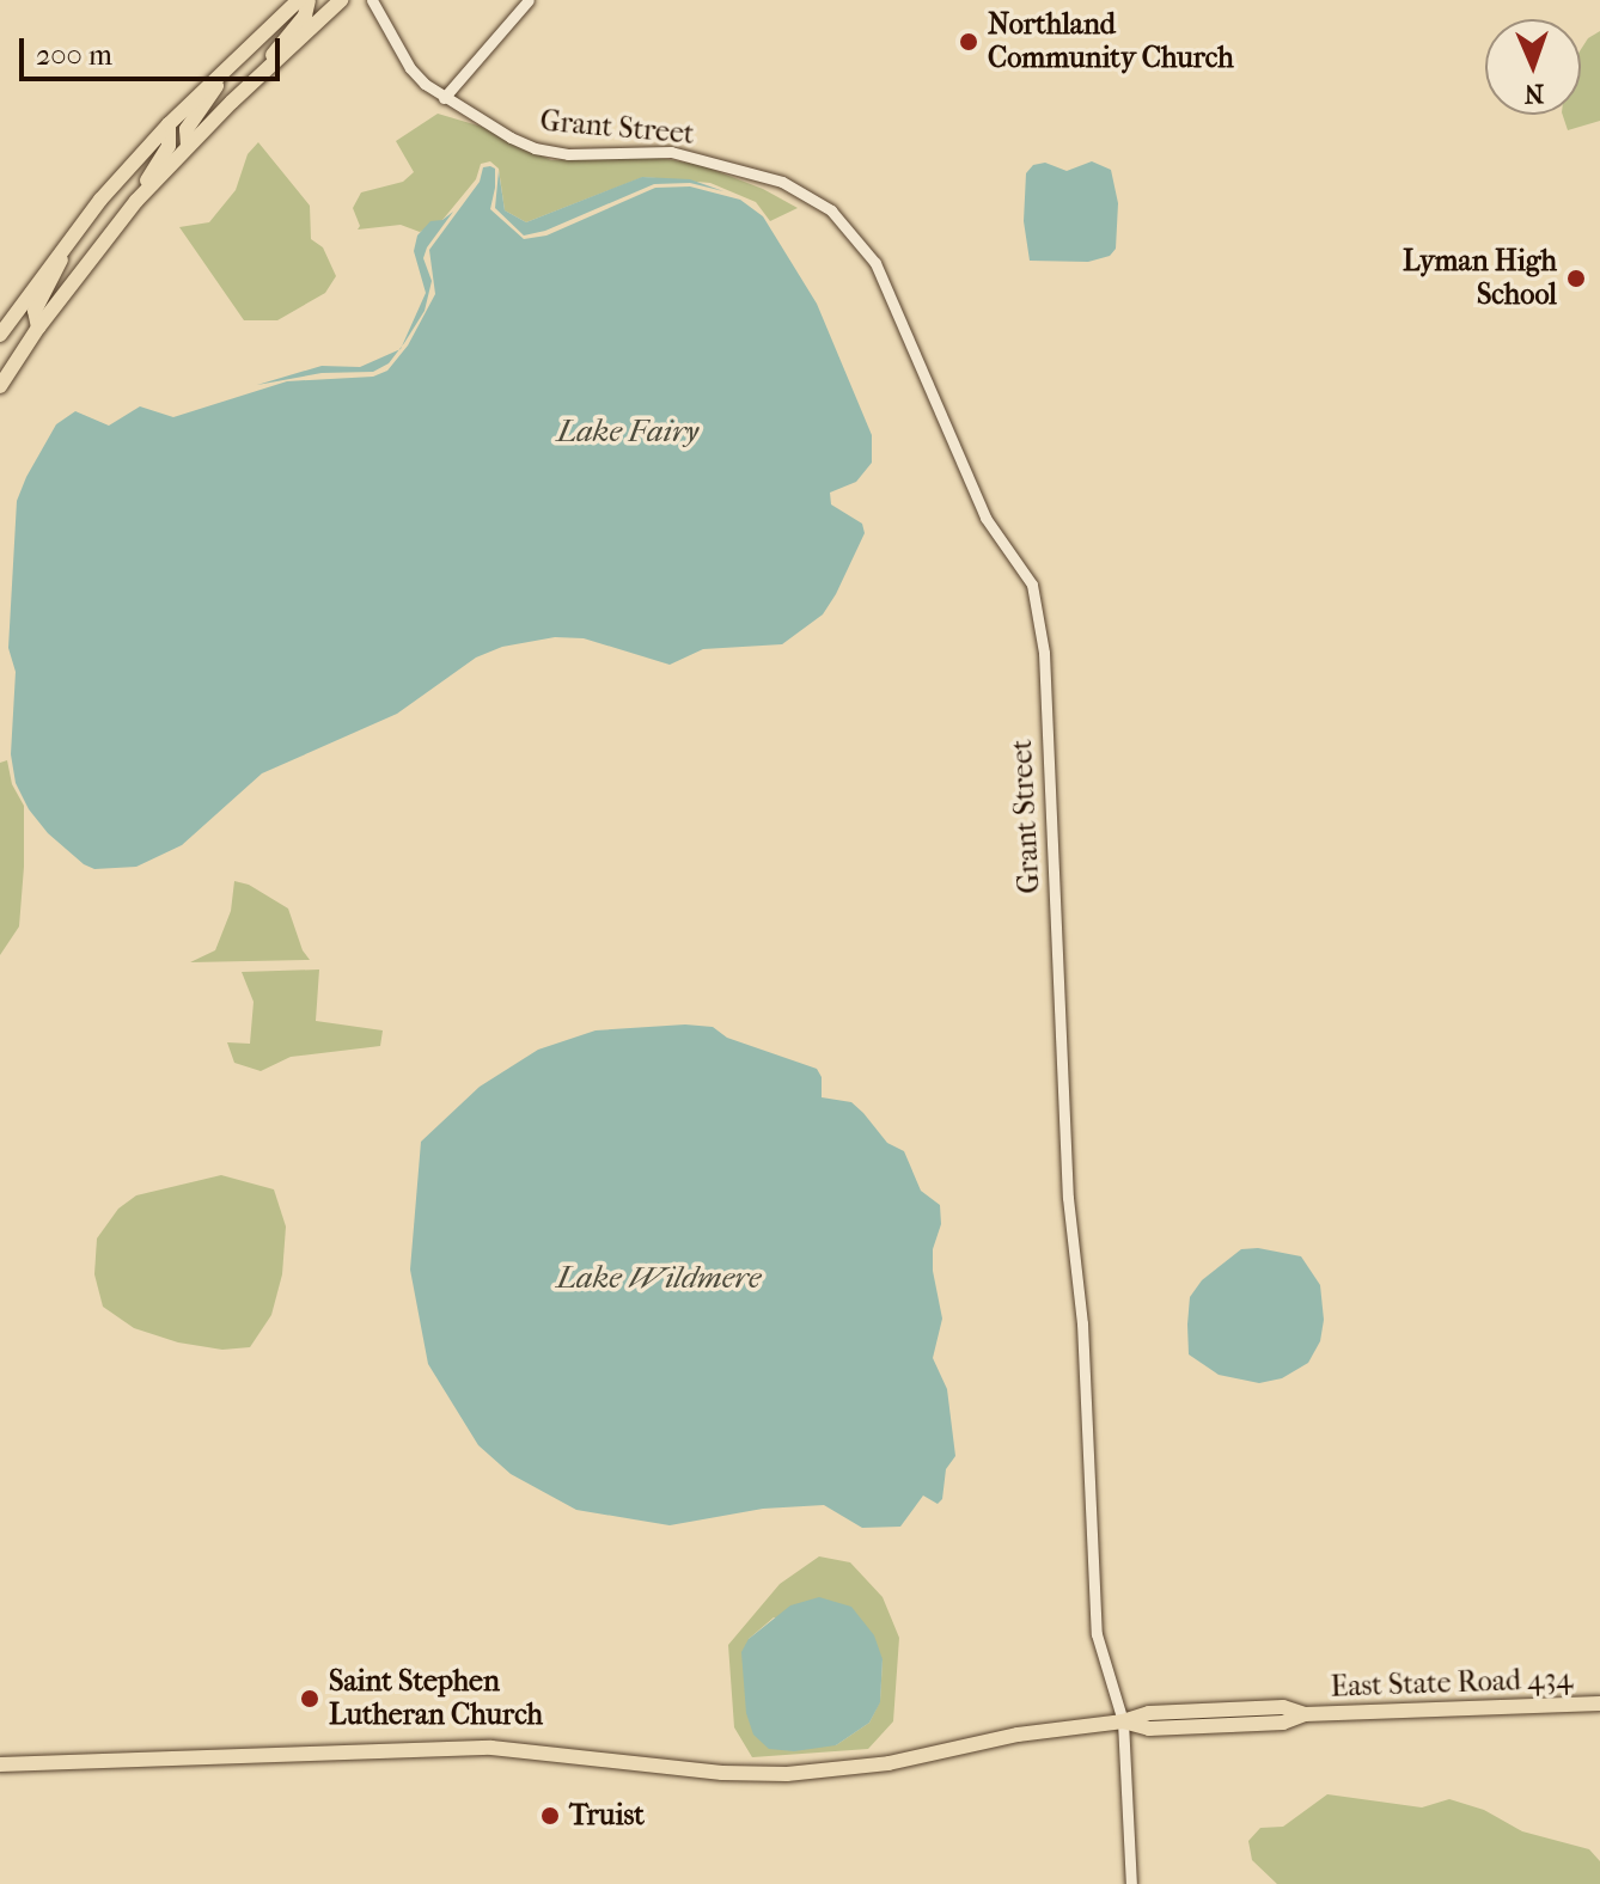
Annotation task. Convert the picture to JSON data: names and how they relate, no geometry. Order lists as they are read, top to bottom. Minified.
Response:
{"streets":{"main road":["East State Road 434"],"street":["Grant Street"]},"crossings":[["Grant Street","East State Road 434"]],"water":["Lake Fairy","Lake Wildmere"],"places":["Northland Community Church","Lyman High School","Saint Stephen Lutheran Church","Truist"],"scale_bar":"200 m","north":"bottom"}
